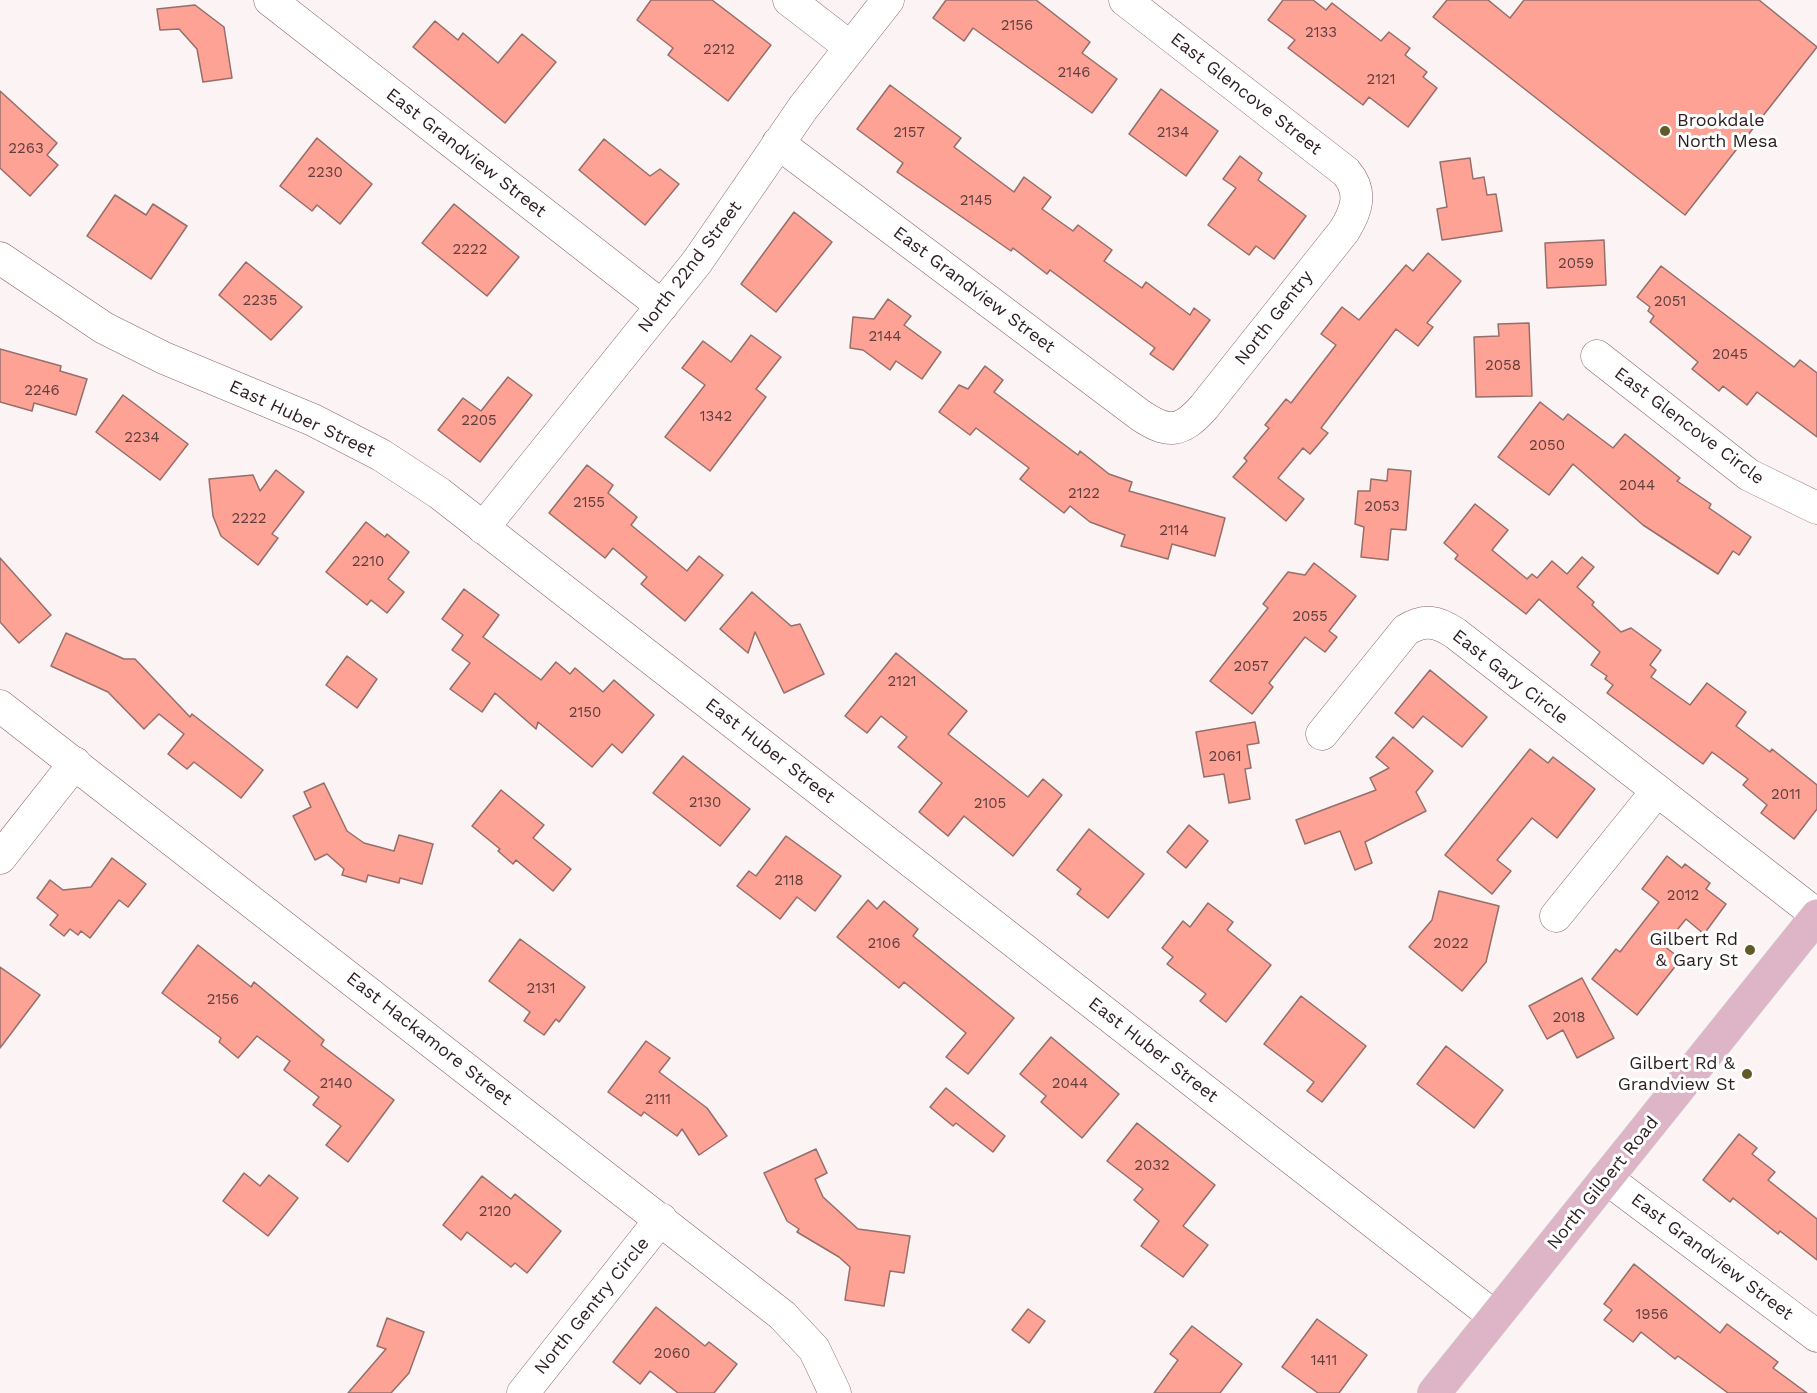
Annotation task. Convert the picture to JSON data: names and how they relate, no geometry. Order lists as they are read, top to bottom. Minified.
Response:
{"streets":{"main road":["North Gilbert Road"],"street":["East Glencove Street","East Grandview Street","North 22nd Street","North Gentry","East Huber Street","East Glencove Circle","East Gary Circle","East Hackamore Street","North Gentry Circle"]},"crossings":[["East Glencove Street","North Gentry"],["East Grandview Street","North 22nd Street"],["East Grandview Street","North Gentry"],["East Grandview Street","North Gilbert Road"],["North 22nd Street","East Huber Street"],["East Huber Street","North Gilbert Road"],["East Gary Circle","North Gilbert Road"],["East Hackamore Street","North Gentry Circle"]],"places":["Brookdale North Mesa","Gilbert Rd & Gary St","Gilbert Rd & Grandview St"],"house_numbers":["2156","2133","2212","2146","2121","2157","2134","2263","2230","2145","2222","2059","2235","2051","2144","2045","2058","2246","1342","2205","2234","2050","2044","2122","2155","2053","2222","2114","2210","2055","2057","2121","2150","2061","2011","2130","2105","2118","2012","2106","2022","2131","2156","2018","2140","2044","2111","2032","2120","1956","2060","1411"]}
